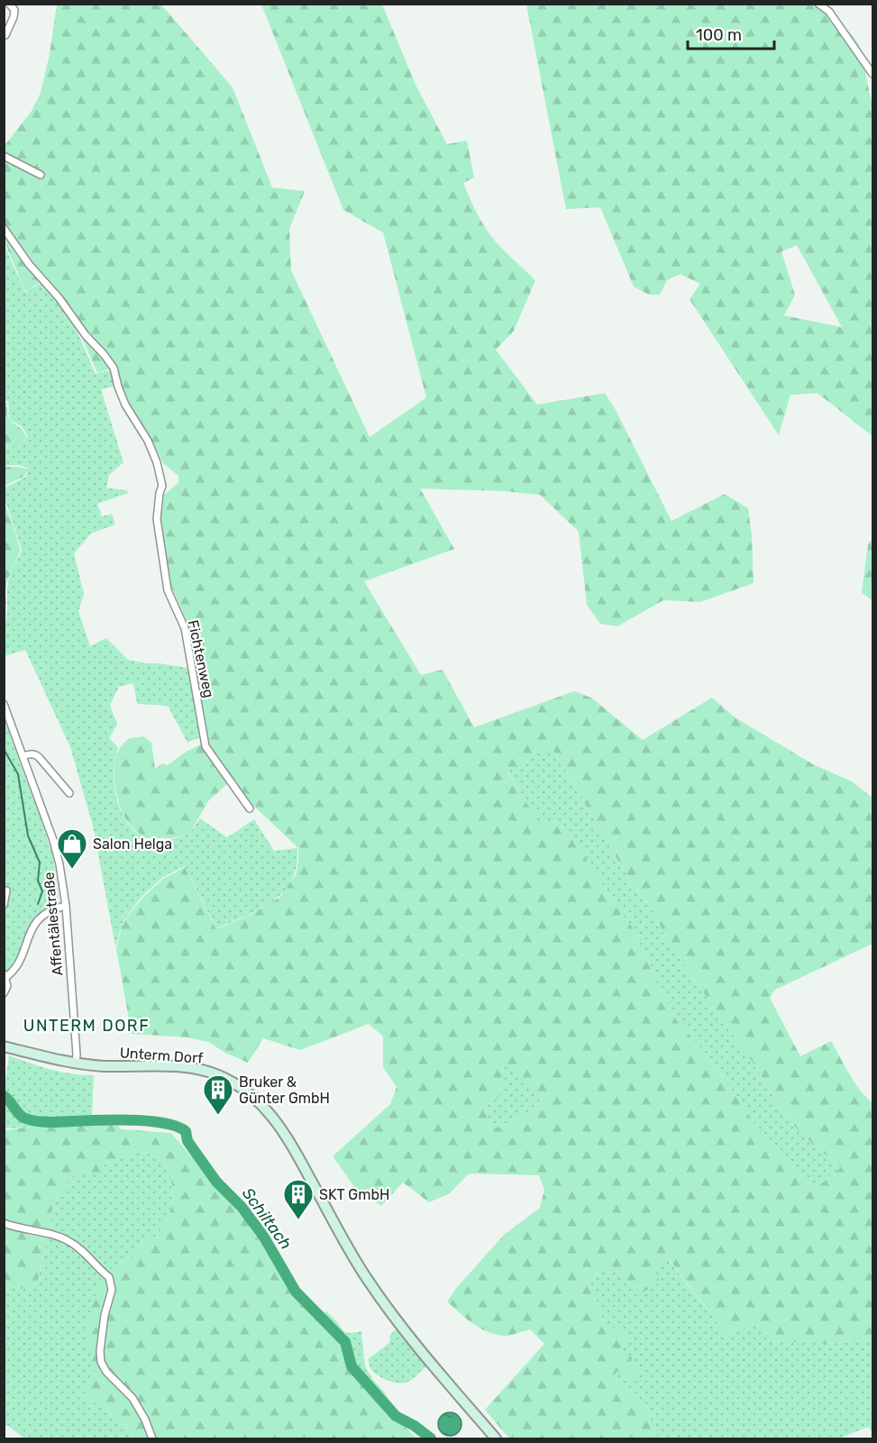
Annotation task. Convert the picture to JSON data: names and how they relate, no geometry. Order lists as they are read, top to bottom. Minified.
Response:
{"streets":{"main road":["Unterm Dorf"],"street":["Fichtenweg","Affentälestraße"]},"crossings":[["Affentälestraße","Unterm Dorf"]],"districts":["UNTERM DORF"],"water":["Schiltach"],"places":{"shop":["Salon Helga"],"building":["Bruker & Günter GmbH","SKT GmbH"]},"scale_bar":"100 m"}
